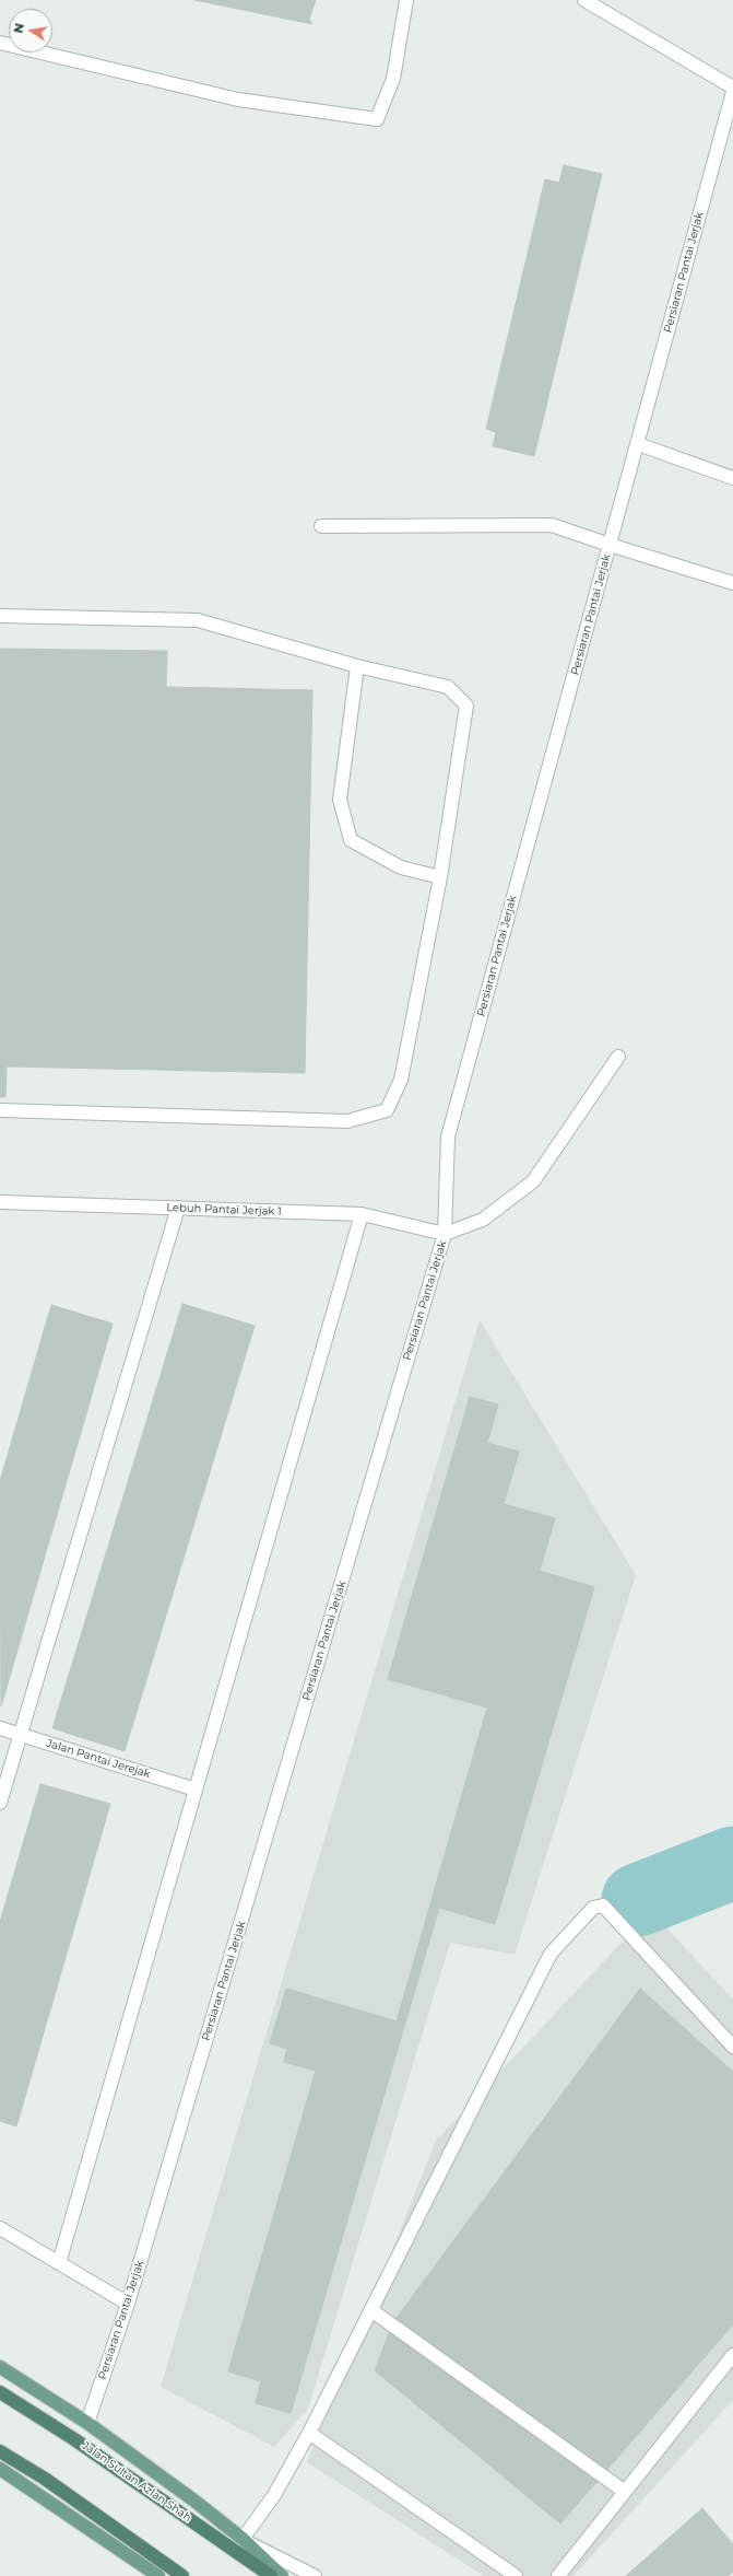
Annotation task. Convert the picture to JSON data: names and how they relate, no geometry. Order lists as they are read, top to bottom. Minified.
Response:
{"streets":{"highway":["Jalan Sultan Azlan Shah"],"street":["Persiaran Pantai Jerjak","Lebuh Pantai Jerjak 1","Jalan Pantai Jerejak"]},"crossings":[["Persiaran Pantai Jerjak","Lebuh Pantai Jerjak 1"],["Persiaran Pantai Jerjak","Jalan Sultan Azlan Shah"]],"north":"left"}
